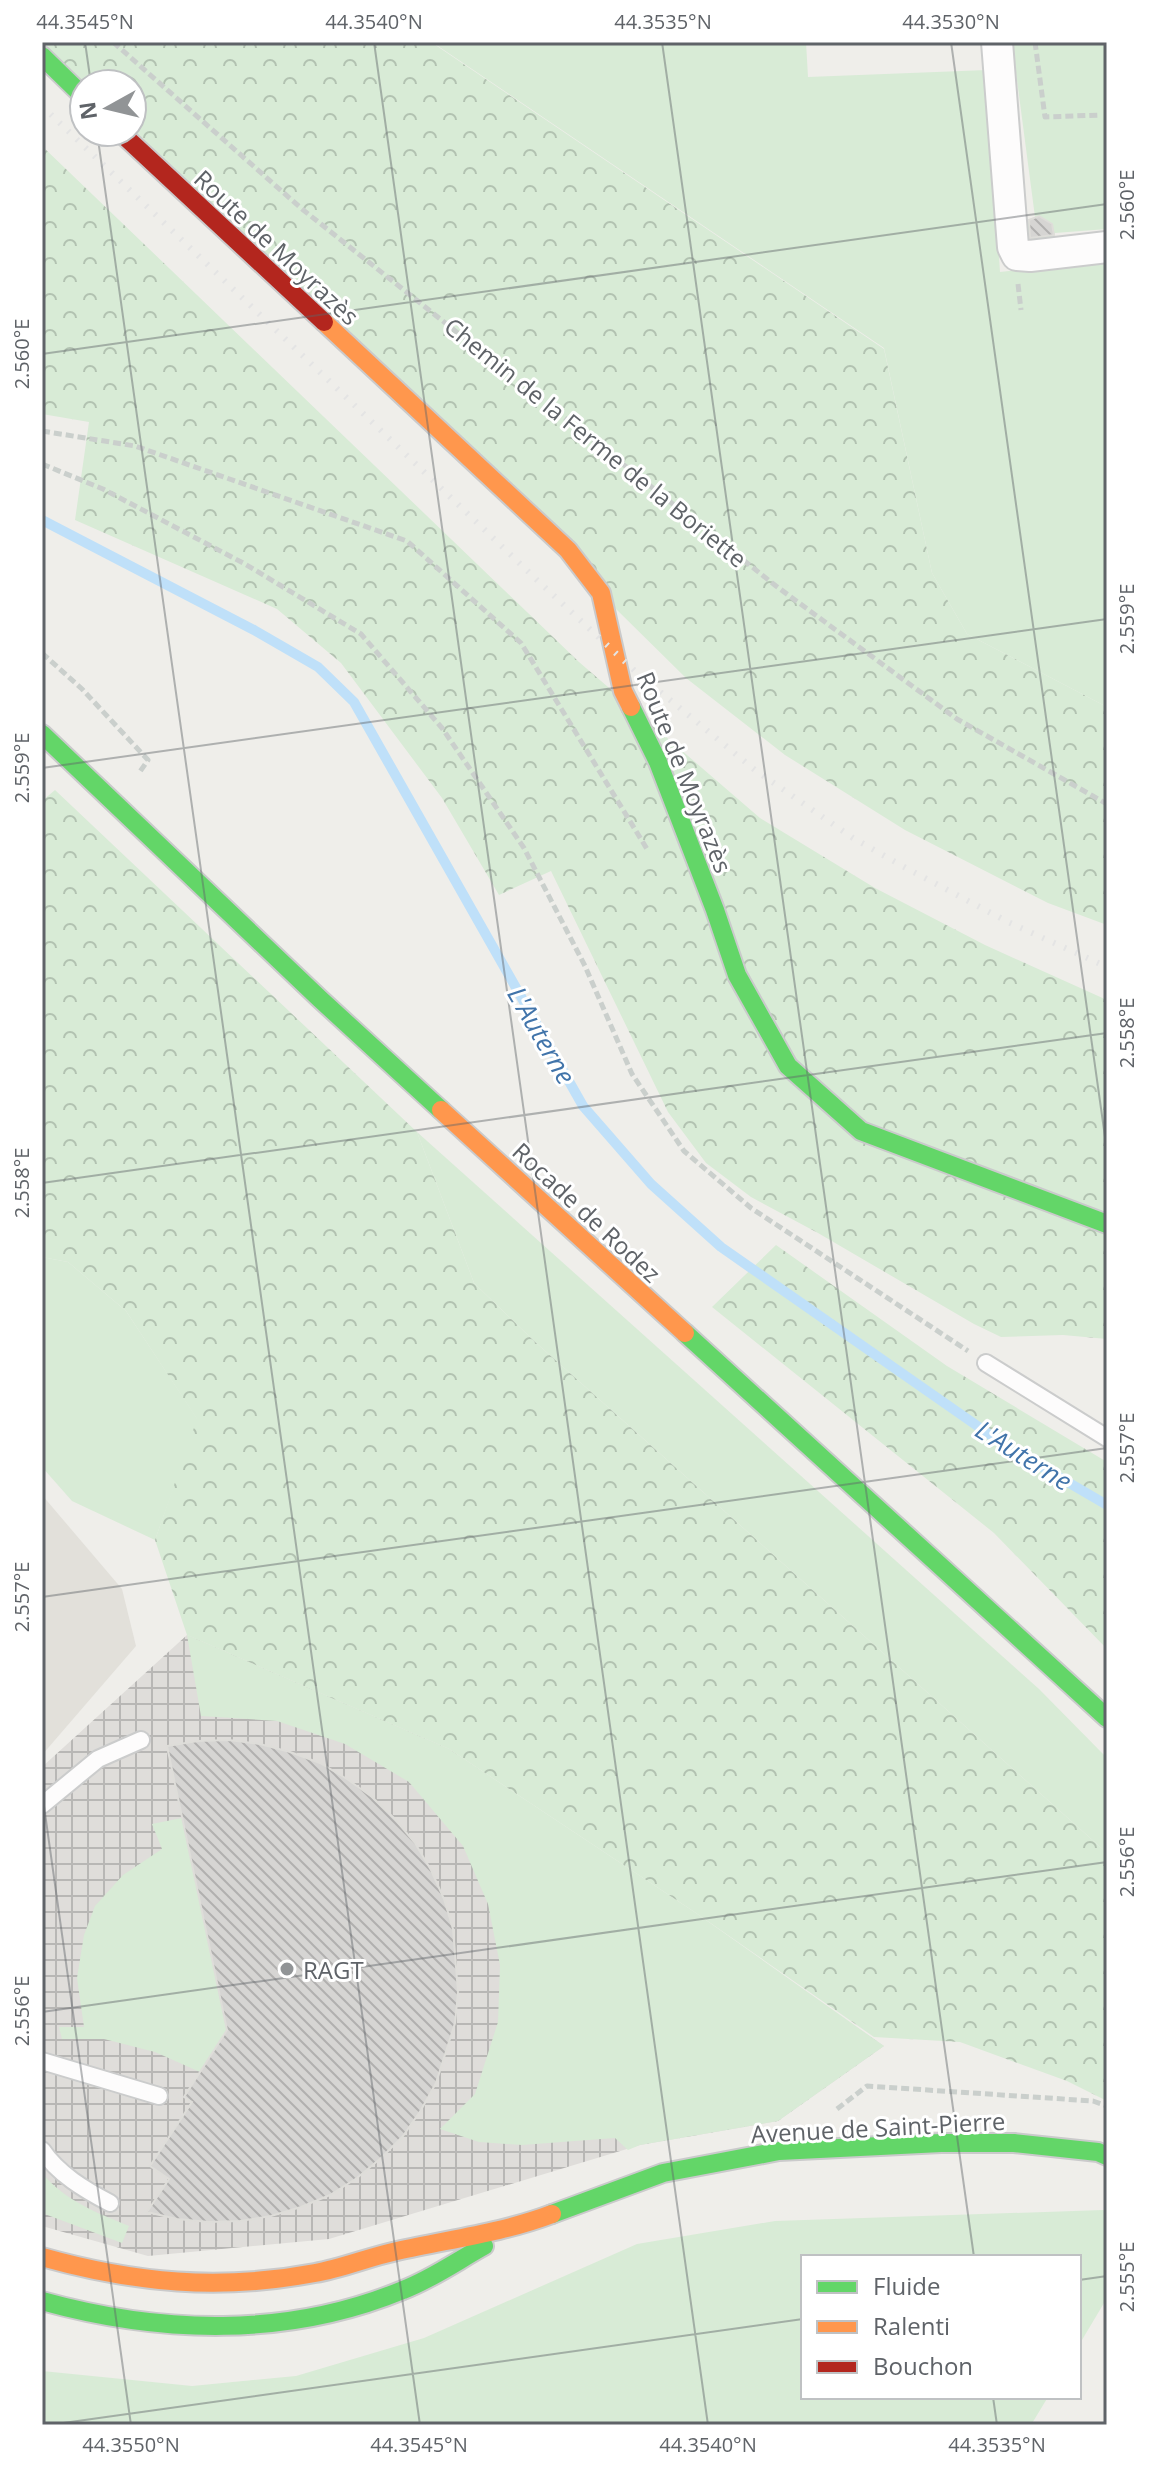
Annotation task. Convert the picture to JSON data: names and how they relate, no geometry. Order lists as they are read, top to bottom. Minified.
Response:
{"streets":{"street":["Route de Moyrazès","Rocade de Rodez","Avenue de Saint-Pierre"],"path":["Chemin de la Ferme de la Boriette"]},"water":["L'Auterne"],"places":["RAGT"],"legend":["Fluide","Ralenti","Bouchon"],"north":"left","coordinates":["44.3545°N","44.3540°N","44.3535°N","44.3530°N","2.560°E","2.559°E","2.558°E","2.557°E","2.556°E","2.555°E","44.3550°N"]}
